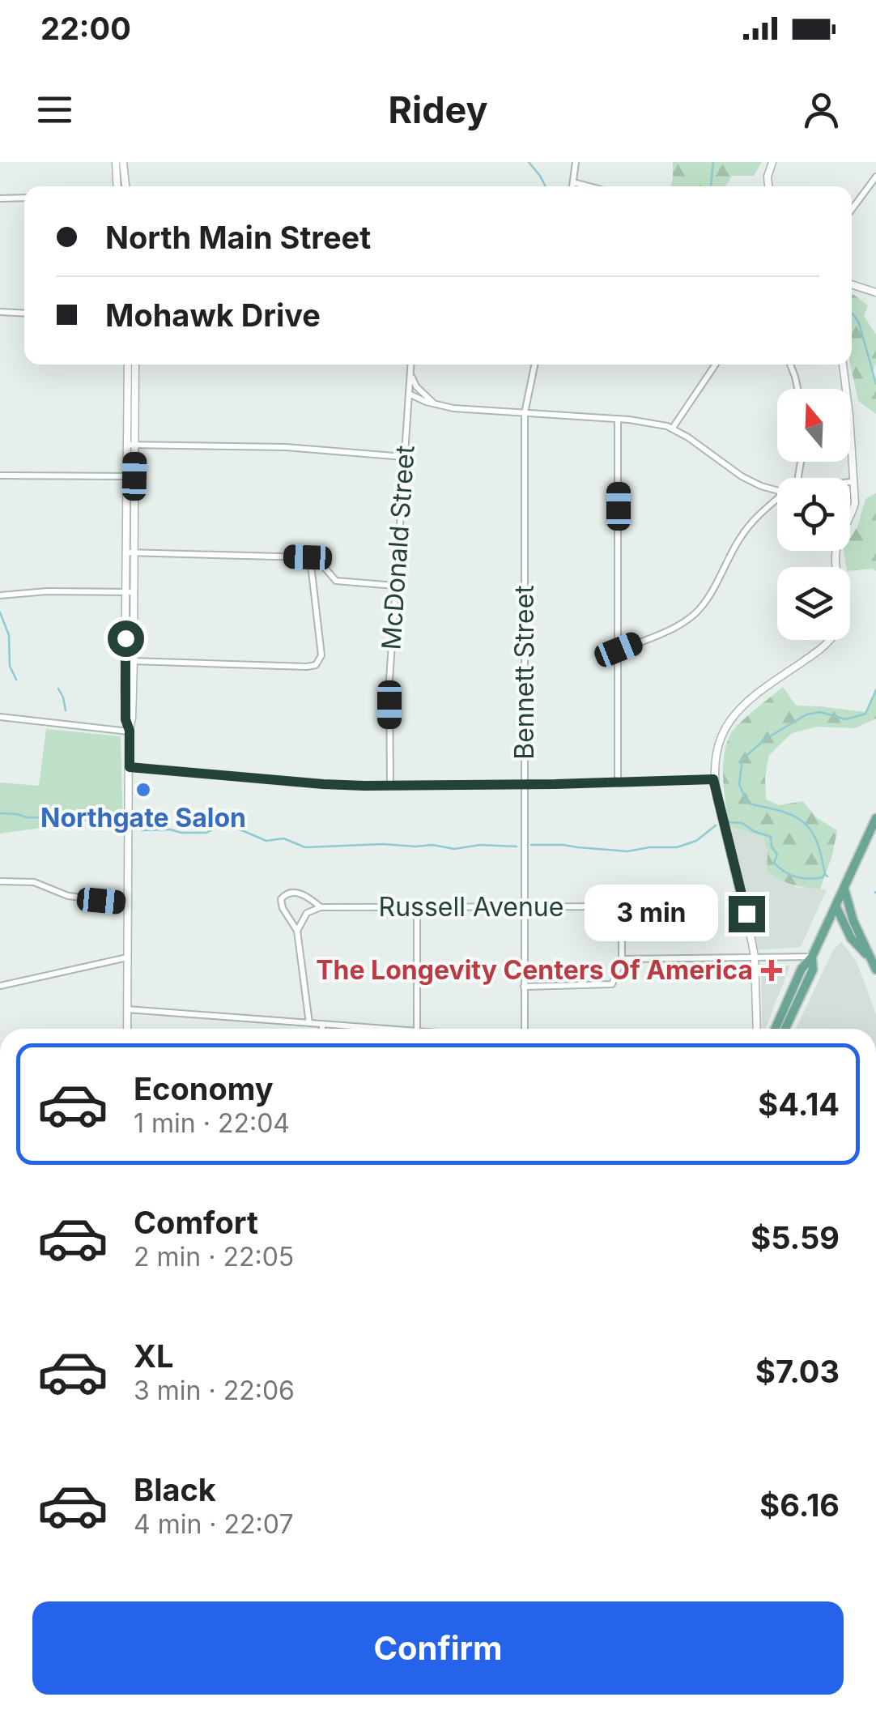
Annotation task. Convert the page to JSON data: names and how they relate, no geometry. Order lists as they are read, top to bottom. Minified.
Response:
{"streets":{"street":["McDonald Street","Bennett Street","Russell Avenue"]},"crossings":[["Bennett Street","Russell Avenue"]],"places":{"other":["Northgate Salon"],"health":["The Longevity Centers Of America"]},"north":"top","page":{"status":"22:00","header":"Ridey","banner":["North Main Street","Mohawk Drive"],"bubble":"3 min","list":[{"name":"Economy","note":"1 min · 22:04","value":"$4.14"},{"name":"Comfort","note":"2 min · 22:05","value":"$5.59"},{"name":"XL","note":"3 min · 22:06","value":"$7.03"},{"name":"Black","note":"4 min · 22:07","value":"$6.16"}],"buttons":"Confirm"}}
